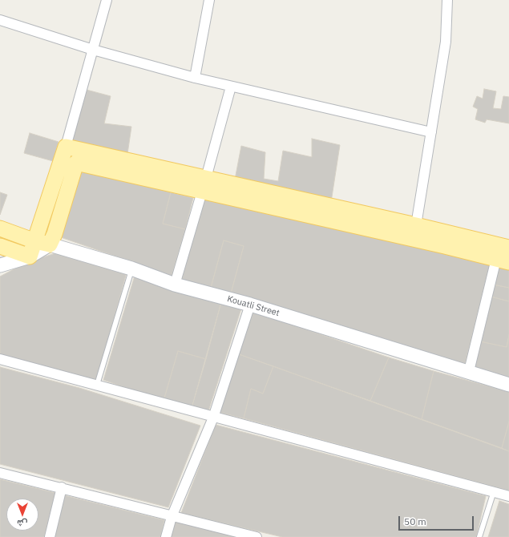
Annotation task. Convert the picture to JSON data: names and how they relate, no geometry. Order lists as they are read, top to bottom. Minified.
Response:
{"streets":{"street":["Kouatli Street"]},"scale_bar":"50 m","north":"bottom"}
